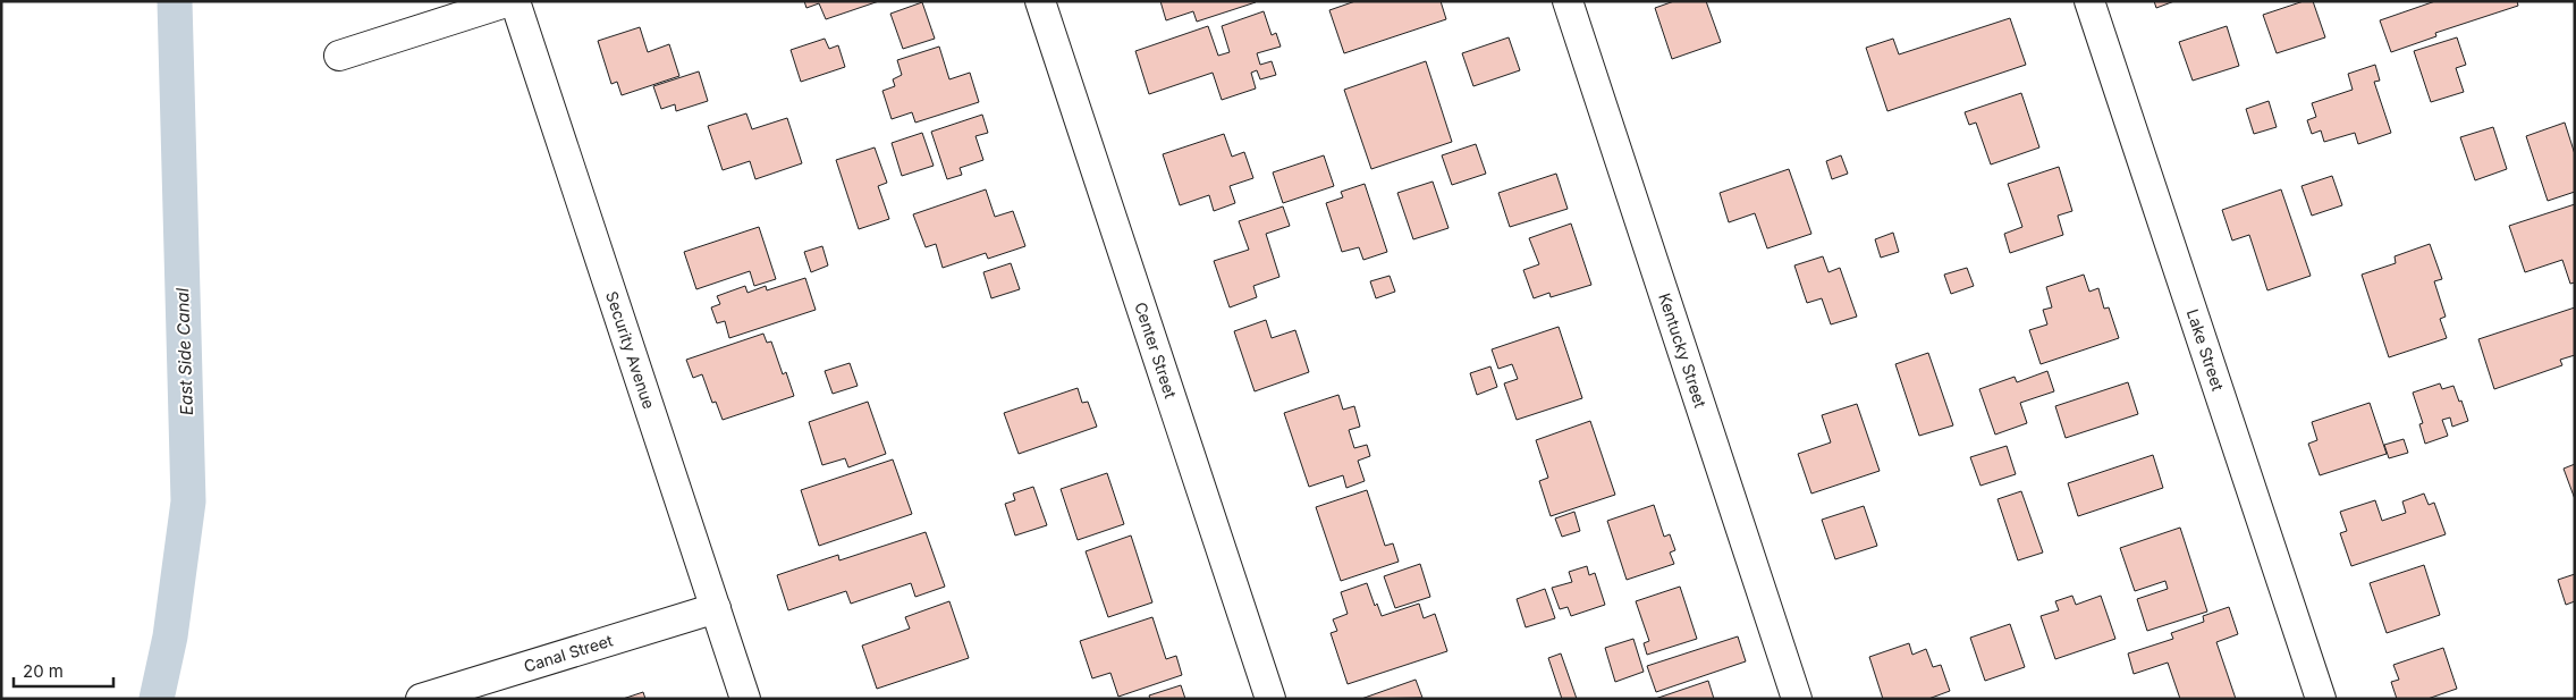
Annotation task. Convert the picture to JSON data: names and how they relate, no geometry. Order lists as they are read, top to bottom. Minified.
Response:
{"streets":{"street":["Security Avenue","Center Street","Kentucky Street","Lake Street","Canal Street"]},"crossings":[["Security Avenue","Canal Street"]],"water":["East Side Canal"],"scale_bar":"20 m"}
